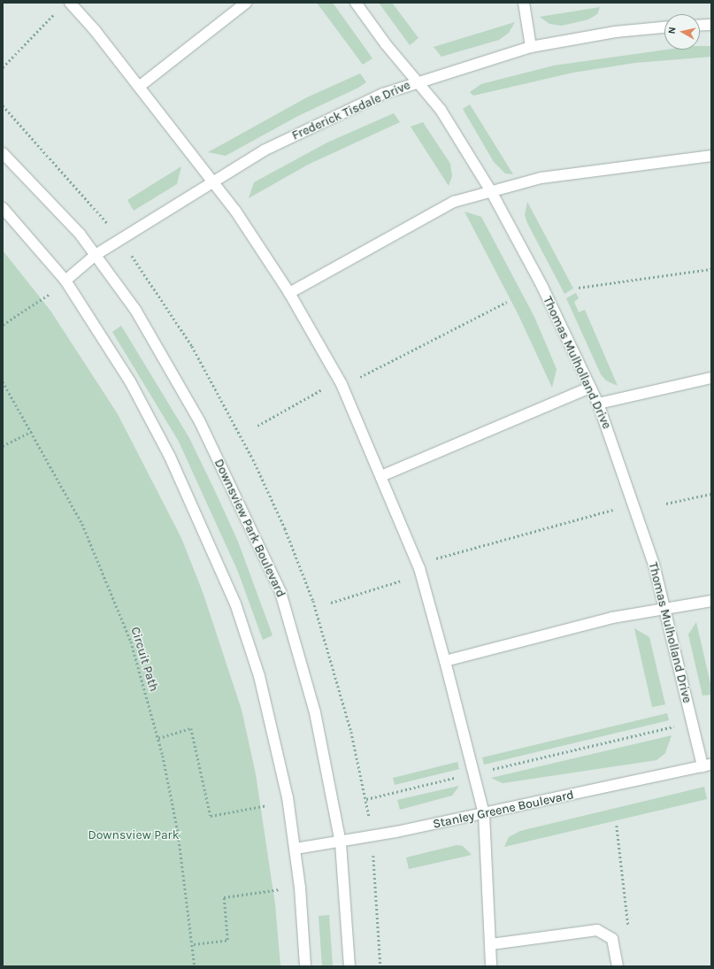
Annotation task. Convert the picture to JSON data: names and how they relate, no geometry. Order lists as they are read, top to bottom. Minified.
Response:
{"streets":{"street":["Frederick Tisdale Drive","Thomas Mulholland Drive","Downsview Park Boulevard","Stanley Greene Boulevard"],"path":["Circuit Path"]},"crossings":[["Frederick Tisdale Drive","Thomas Mulholland Drive"],["Frederick Tisdale Drive","Downsview Park Boulevard"],["Thomas Mulholland Drive","Stanley Greene Boulevard"],["Downsview Park Boulevard","Stanley Greene Boulevard"]],"parks":["Downsview Park"],"north":"left"}
